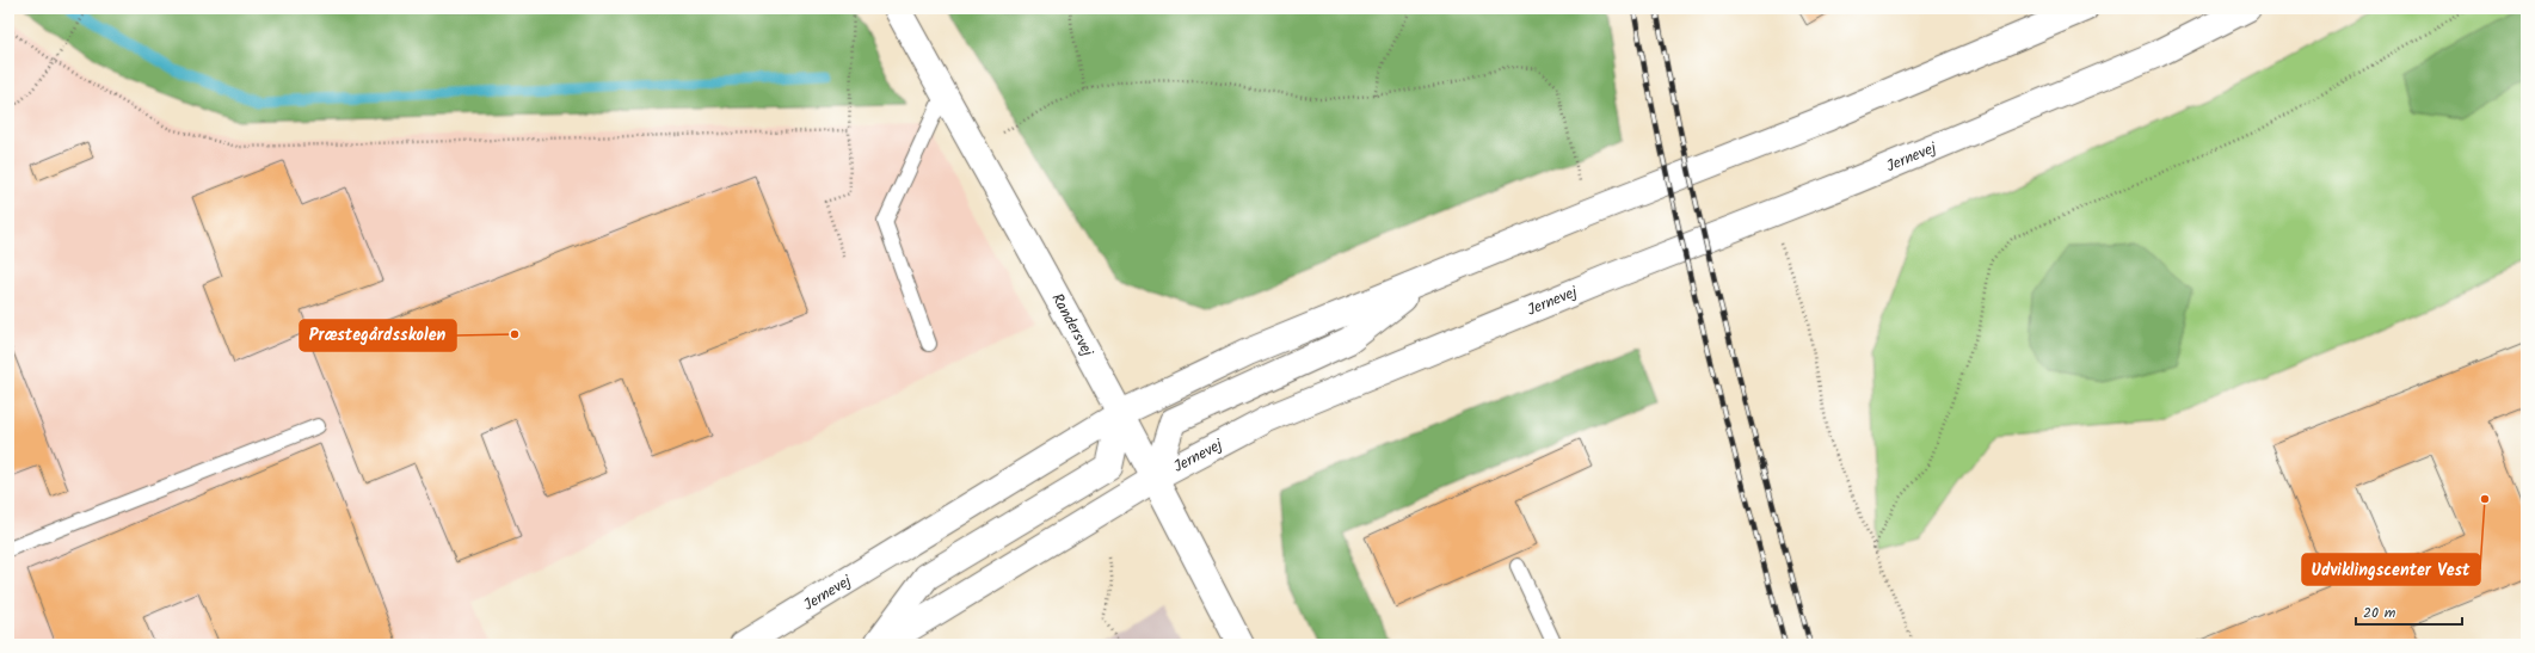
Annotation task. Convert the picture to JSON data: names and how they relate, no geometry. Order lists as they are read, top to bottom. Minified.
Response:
{"streets":{"main road":["Jernevej","Randersvej"]},"crossings":[["Jernevej","Randersvej"]],"places":["Præstegårdsskolen","Udviklingscenter Vest"],"scale_bar":"20 m"}
